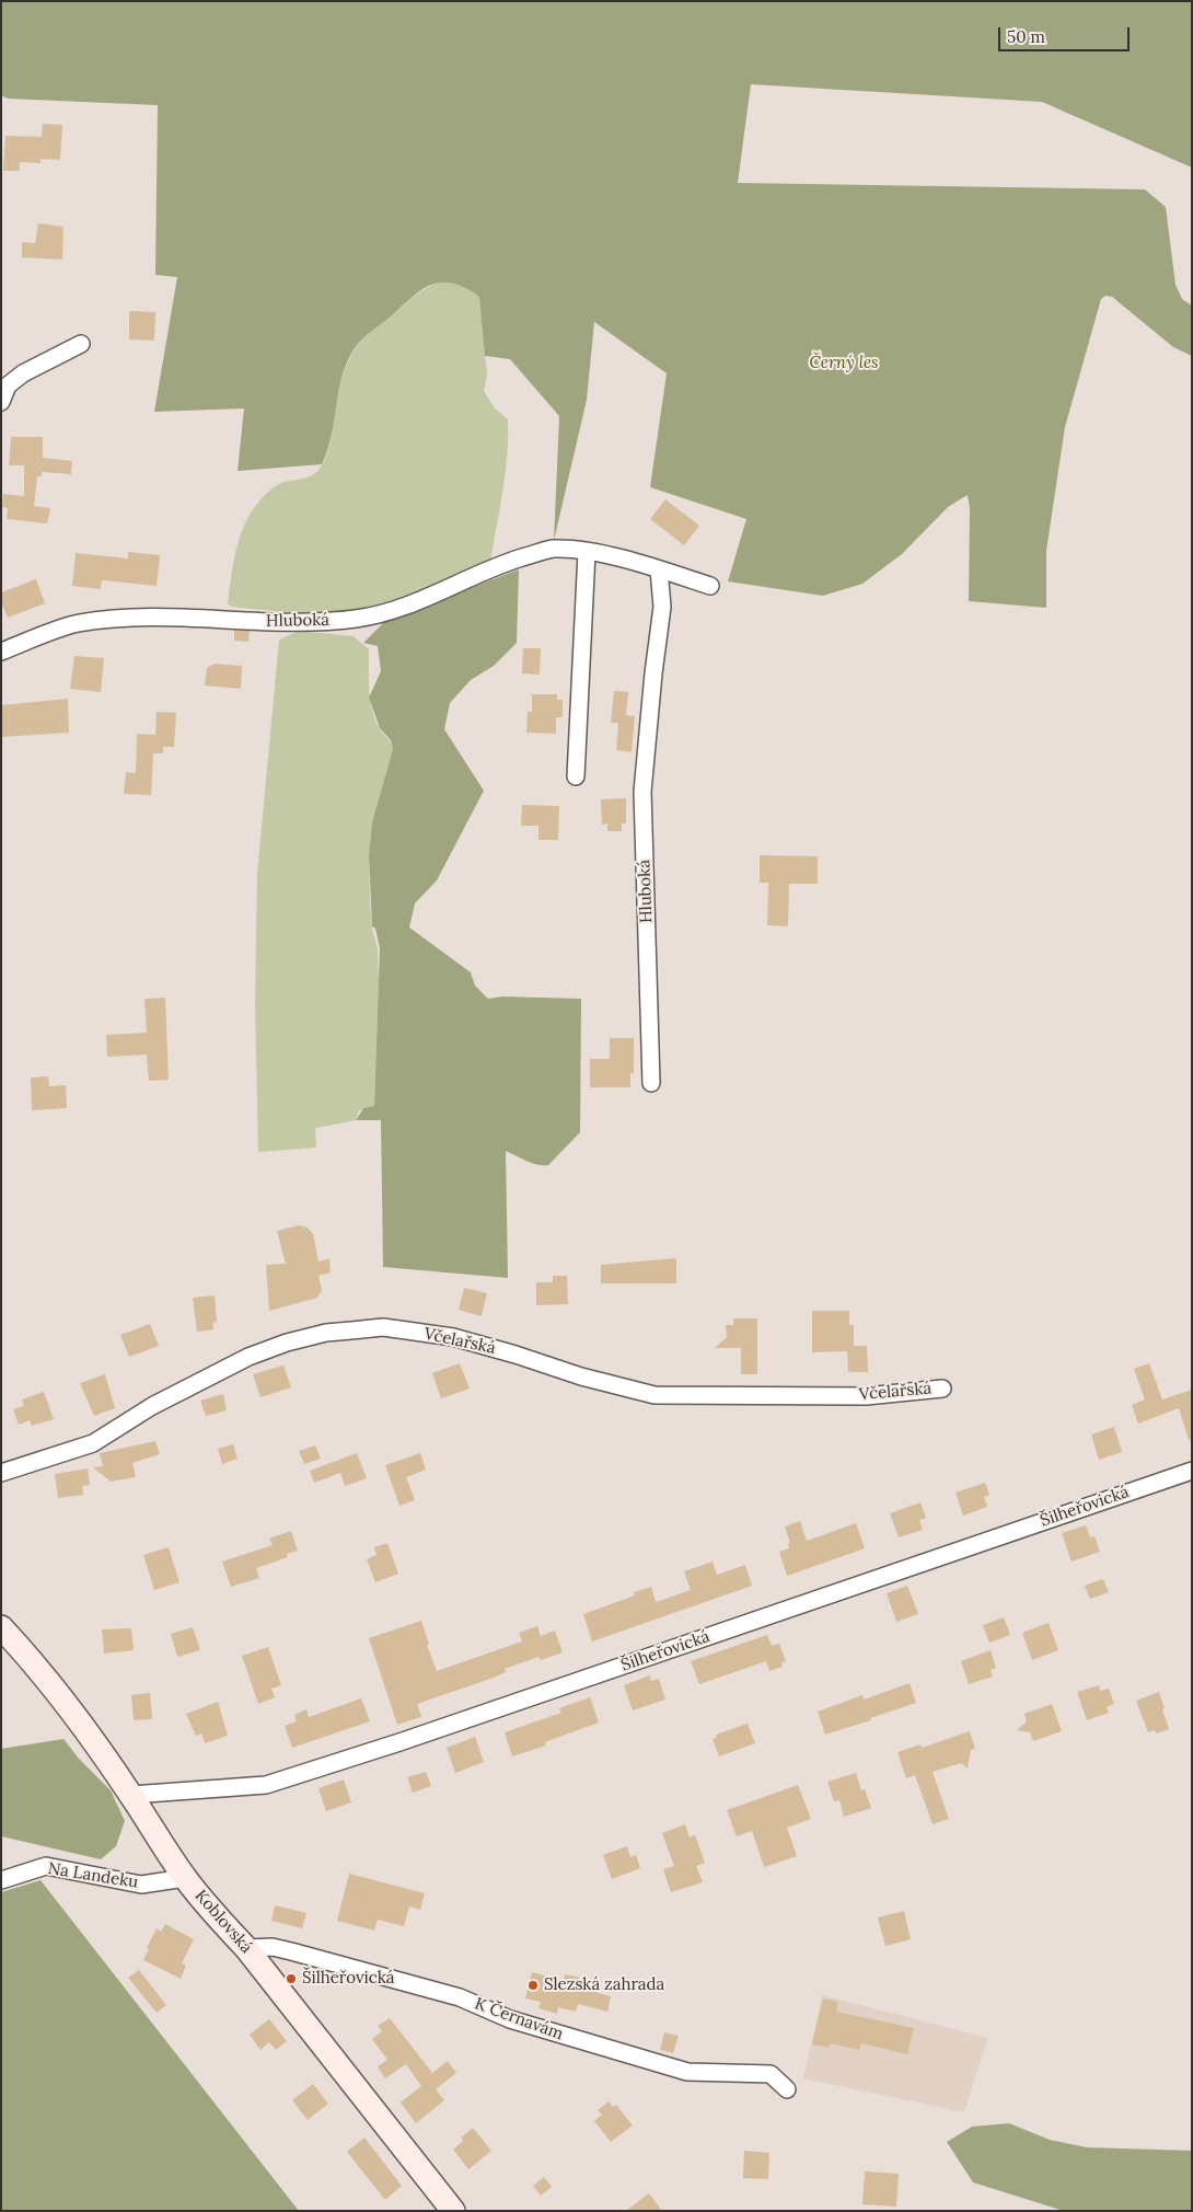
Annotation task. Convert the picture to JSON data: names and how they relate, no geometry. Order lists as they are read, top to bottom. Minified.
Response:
{"streets":{"street":["Hluboká","Včelařská","Šilheřovická","Na Landeku","Koblovská","K Černavám"]},"crossings":[["Šilheřovická","Koblovská"],["Na Landeku","Koblovská"],["Koblovská","K Černavám"]],"parks":["Černý les"],"places":["Šilheřovická","Slezská zahrada"],"scale_bar":"50 m"}
